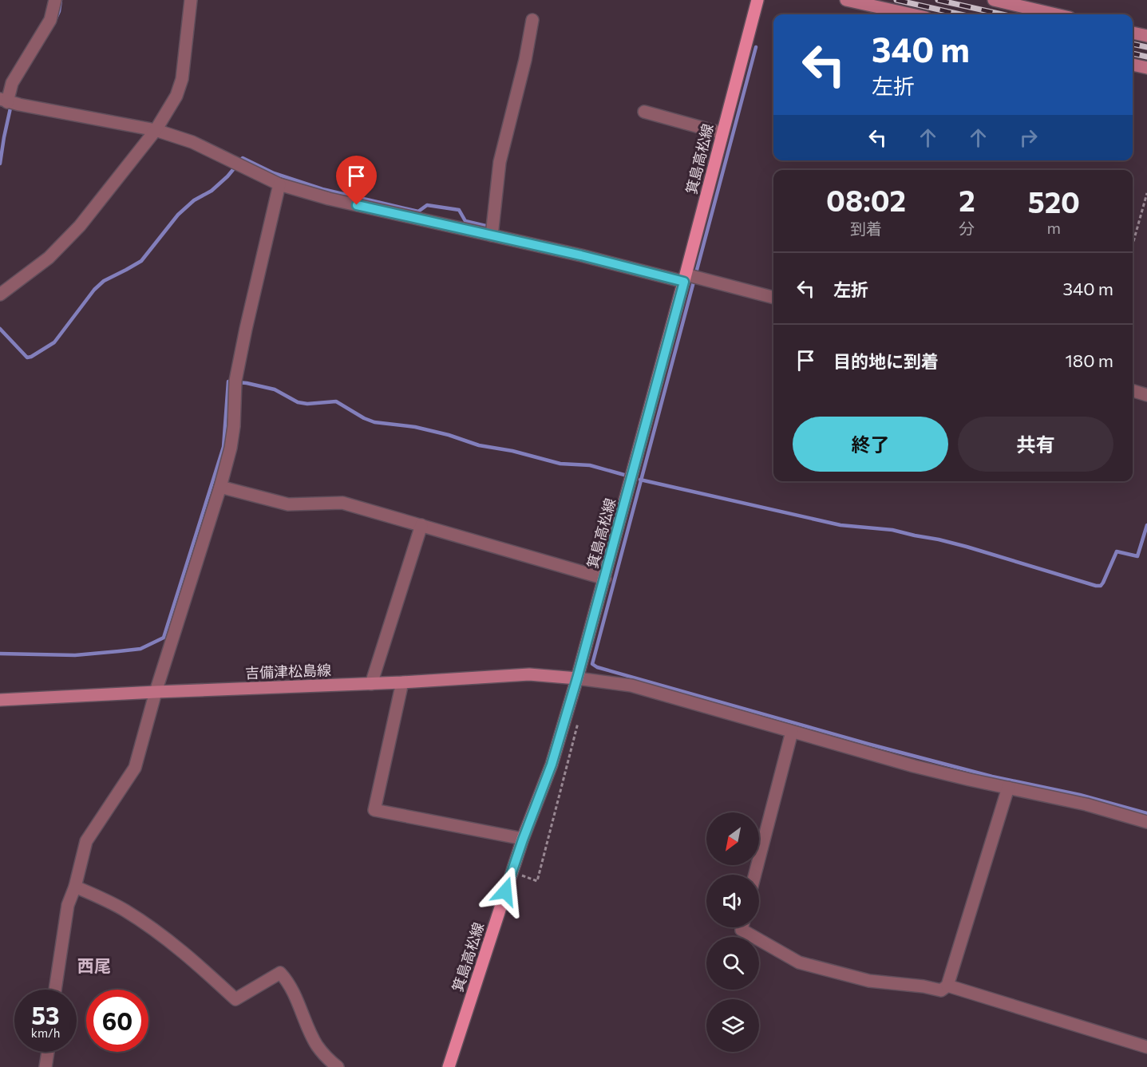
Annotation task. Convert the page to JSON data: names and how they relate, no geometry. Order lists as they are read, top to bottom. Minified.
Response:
{"streets":{"main road":["箕島高松線","吉備津松島線"]},"crossings":[["箕島高松線","吉備津松島線"]],"districts":["西尾"],"north":"bottom left","page":{"turn":["340 m","左折"],"eta":["08:02","到着","2","分","520","m"],"list":[{"name":"左折","value":"340 m"},{"name":"目的地に到着","value":"180 m"}],"buttons":["終了","共有"],"speed":"53 km/h","limit":"60"}}
